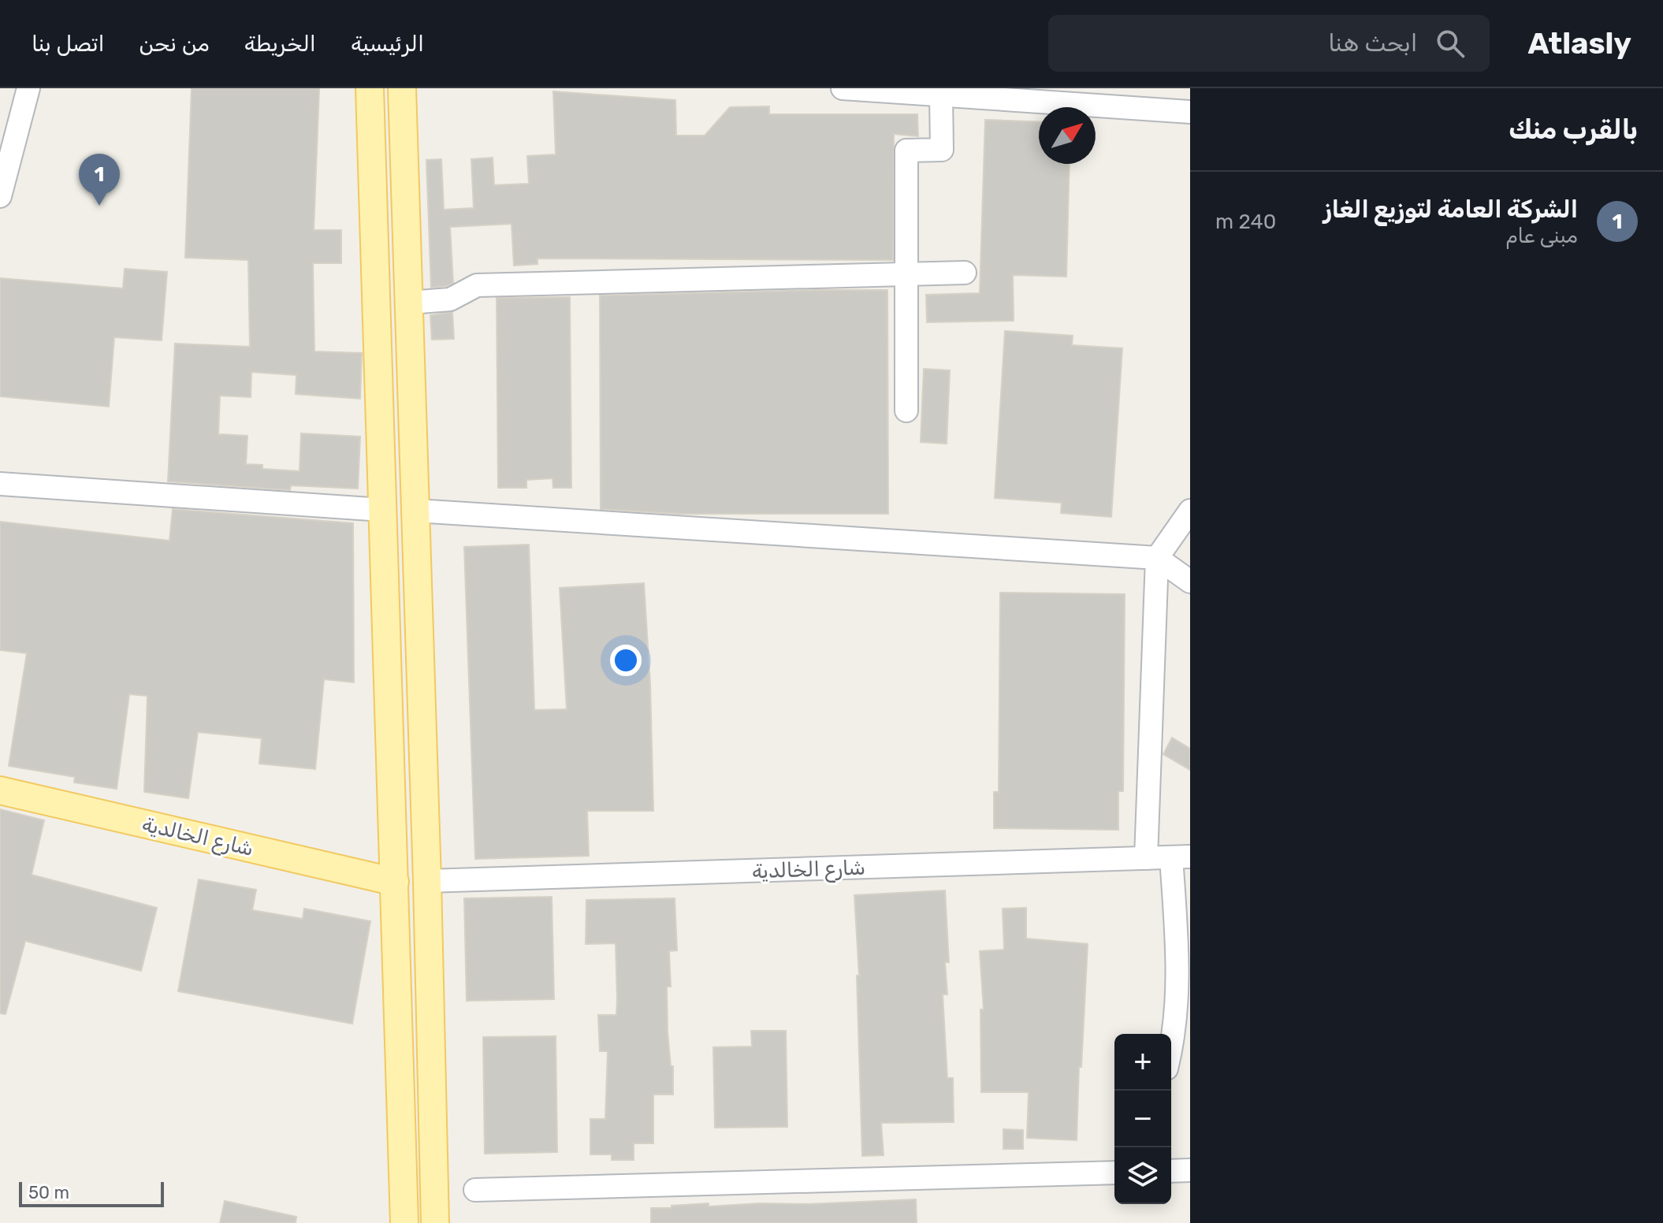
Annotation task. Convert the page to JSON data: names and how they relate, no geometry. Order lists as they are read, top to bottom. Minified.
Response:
{"streets":{"main road":["شارع الخالدية"]},"scale_bar":"50 m","north":"top right","page":{"header":"Atlasly","search":"ابحث هنا","nav":["الرئيسية","الخريطة","من نحن","اتصل بنا"],"heading":"بالقرب منك","pins":"1","list":[{"mark":"1","name":"الشركة العامة لتوزيع الغاز","note":"مبنى عام","value":"240 m"}],"map_buttons":["+","−"],"scale":"50 m"}}
